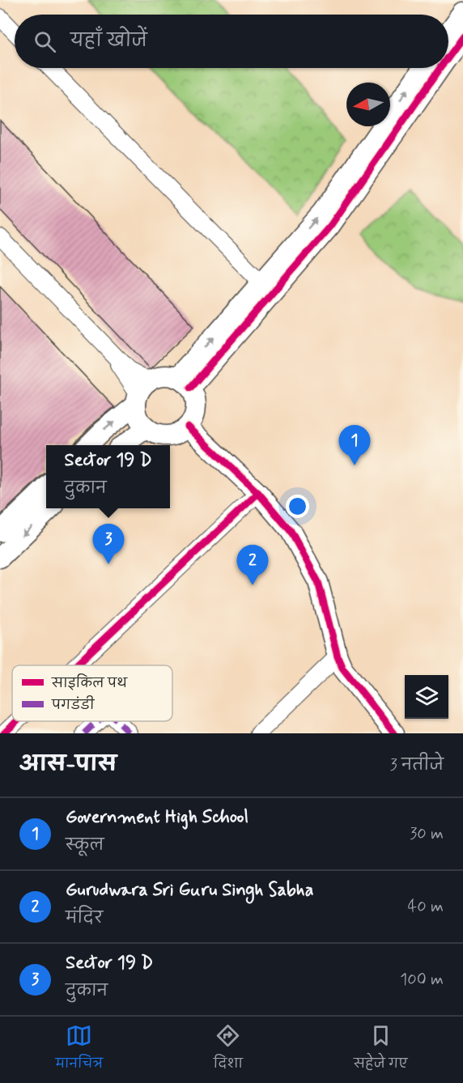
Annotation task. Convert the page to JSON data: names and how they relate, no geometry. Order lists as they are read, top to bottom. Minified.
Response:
{"legend":["साइकिल पथ","पगडंडी"],"north":"left","page":{"search":"यहाँ खोजें","pins":["1","3","2"],"popup":["Sector 19 D","दुकान"],"heading":["आस-पास","3 नतीजे"],"list":[{"mark":"1","name":"Government High School","note":"स्कूल","value":"30 m"},{"mark":"2","name":"Gurudwara Sri Guru Singh Sabha","note":"मंदिर","value":"40 m"},{"mark":"3","name":"Sector 19 D","note":"दुकान","value":"100 m"}],"nav":["मानचित्र","दिशा","सहेजे गए"]}}
